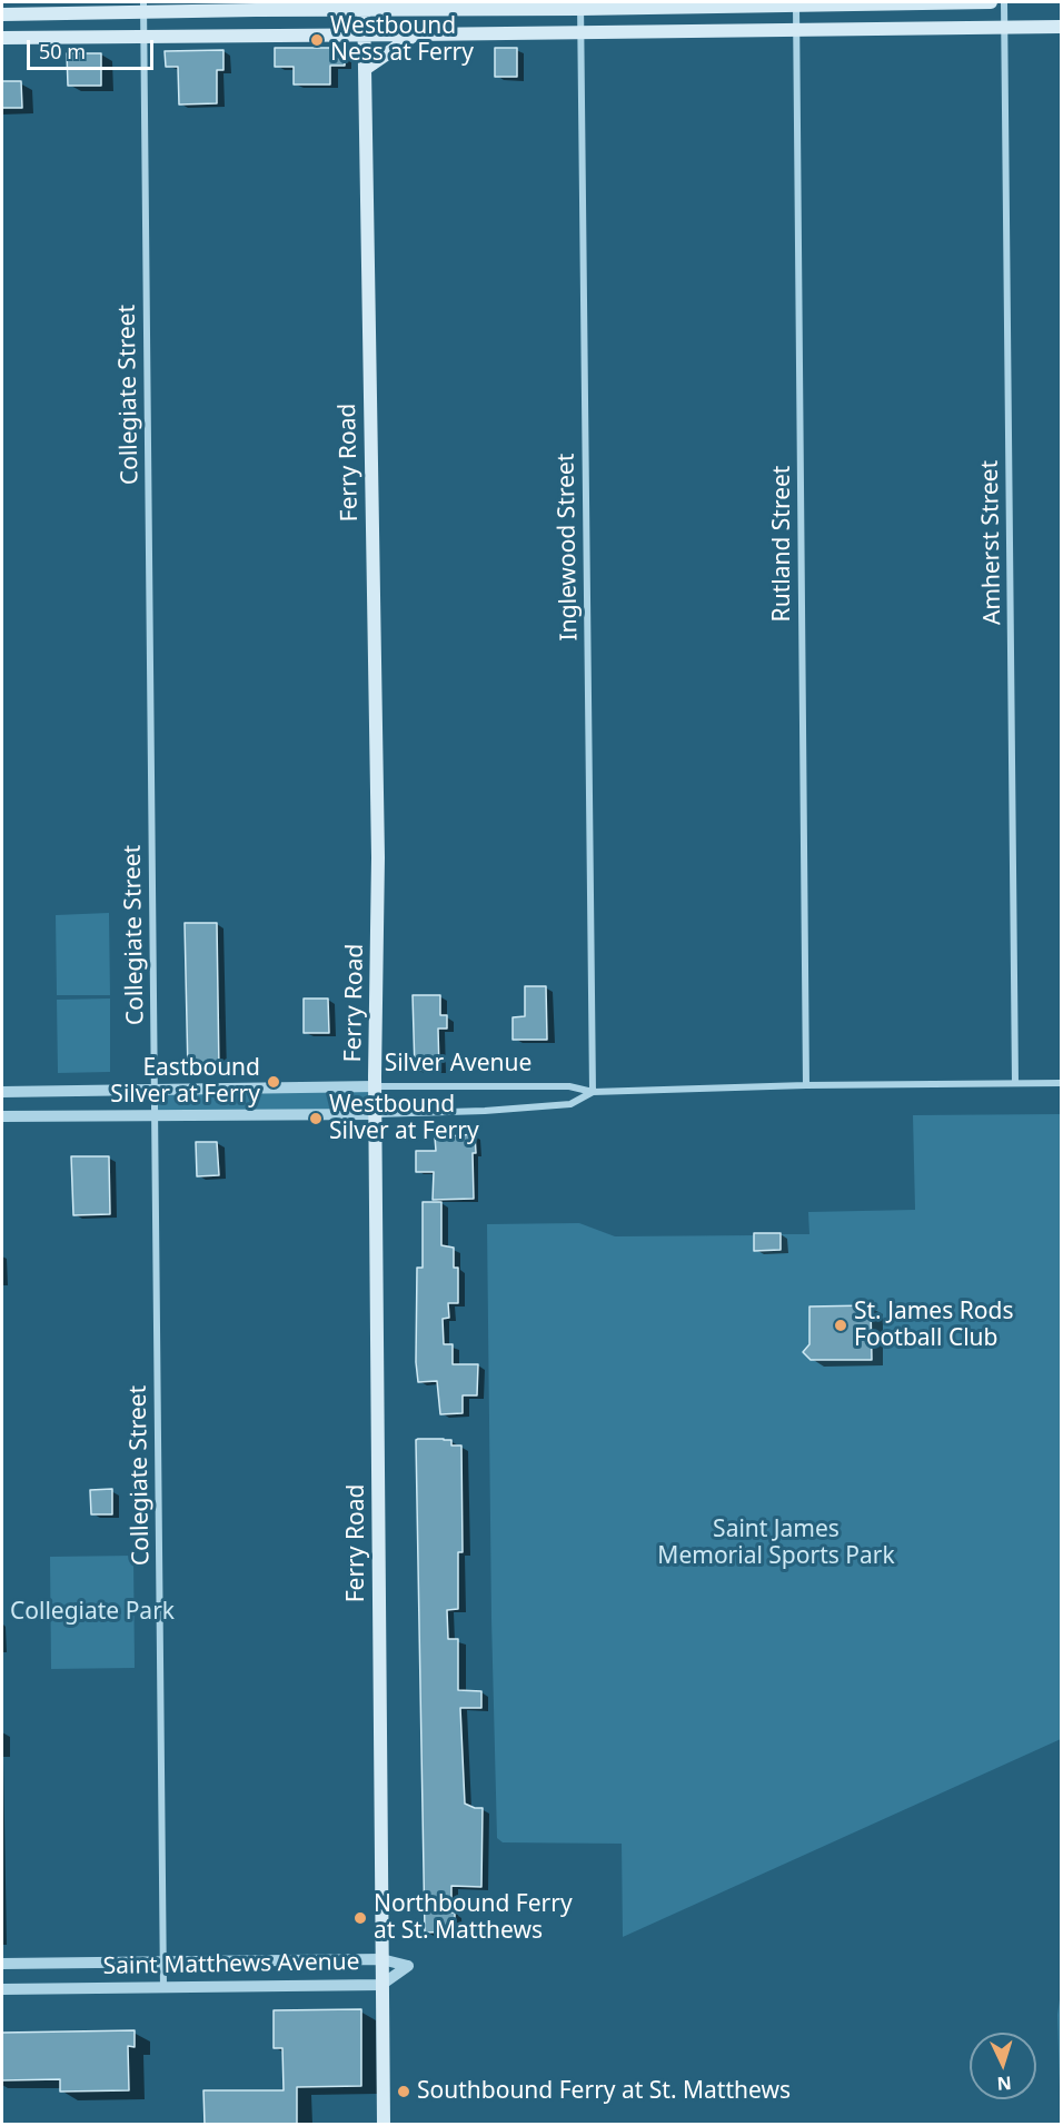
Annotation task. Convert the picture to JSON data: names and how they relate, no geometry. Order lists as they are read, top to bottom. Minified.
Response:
{"streets":{"main road":["Ferry Road"],"street":["Collegiate Street","Amherst Street","Rutland Street","Inglewood Street","Silver Avenue","Saint Matthews Avenue"]},"crossings":[["Collegiate Street","Silver Avenue"],["Collegiate Street","Saint Matthews Avenue"],["Ferry Road","Silver Avenue"],["Ferry Road","Saint Matthews Avenue"],["Amherst Street","Silver Avenue"],["Rutland Street","Silver Avenue"],["Inglewood Street","Silver Avenue"]],"parks":["Saint James Memorial Sports Park","Collegiate Park"],"places":["Westbound Ness at Ferry","Eastbound Silver at Ferry","Westbound Silver at Ferry","St. James Rods Football Club","Northbound Ferry at St. Matthews","Southbound Ferry at St. Matthews"],"scale_bar":"50 m","north":"bottom"}
